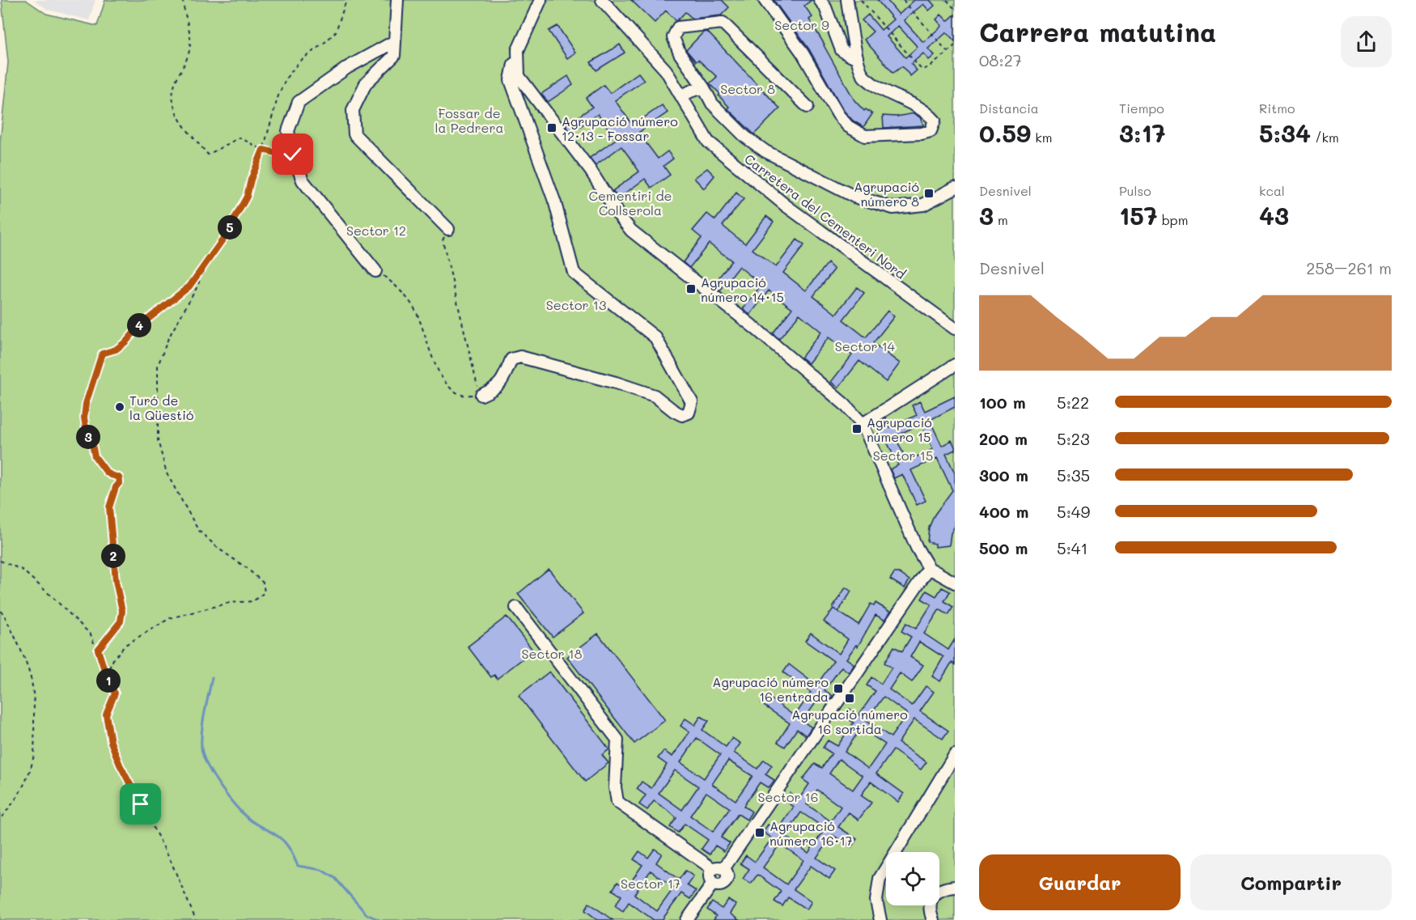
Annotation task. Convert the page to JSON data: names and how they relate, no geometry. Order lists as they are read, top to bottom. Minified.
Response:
{"streets":{"street":["Carretera del Cementeri Nord"]},"parks":["Sector 9","Sector 8","Fossar de la Pedrera","Cementiri de Collserola","Sector 12","Sector 13","Sector 14","Sector 15","Sector 18","Sector 16","Sector 17"],"places":{"transit":["Agrupació número 12·13 - Fossar","Agrupació número 8","Agrupació número 14·15","Agrupació número 15","Agrupació número 16 entrada","Agrupació número 16 sortida","Agrupació número 16·17"],"other":["Turó de la Qüestió"]},"page":{"heading":["Carrera matutina","08:27"],"stats":[["Distancia","0.59 km"],["Tiempo","3:17"],["Ritmo","5:34 /km"],["Desnivel","3 m"],["Pulso","157 bpm"],["kcal","43"]],"pins":["5","4","3","2","1"],"chart":["Desnivel","258–261 m"],"list":[{"name":"100 m","note":"5:22"},{"name":"200 m","note":"5:23"},{"name":"300 m","note":"5:35"},{"name":"400 m","note":"5:49"},{"name":"500 m","note":"5:41"}],"buttons":["Guardar","Compartir"]}}
